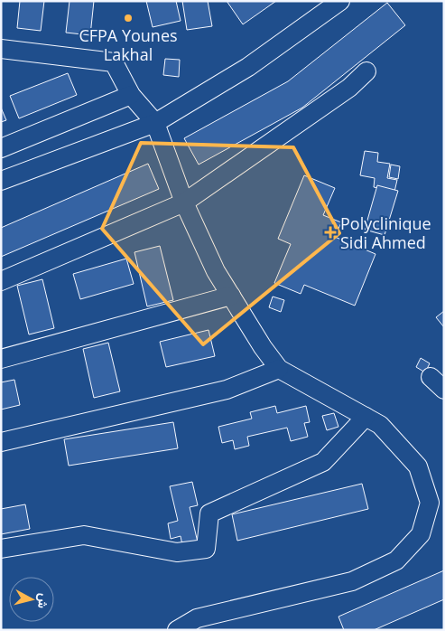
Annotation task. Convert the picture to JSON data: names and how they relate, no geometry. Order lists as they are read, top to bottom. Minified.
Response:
{"places":{"other":["CFPA Younes Lakhal"],"health":["Polyclinique Sidi Ahmed"]},"north":"right"}
